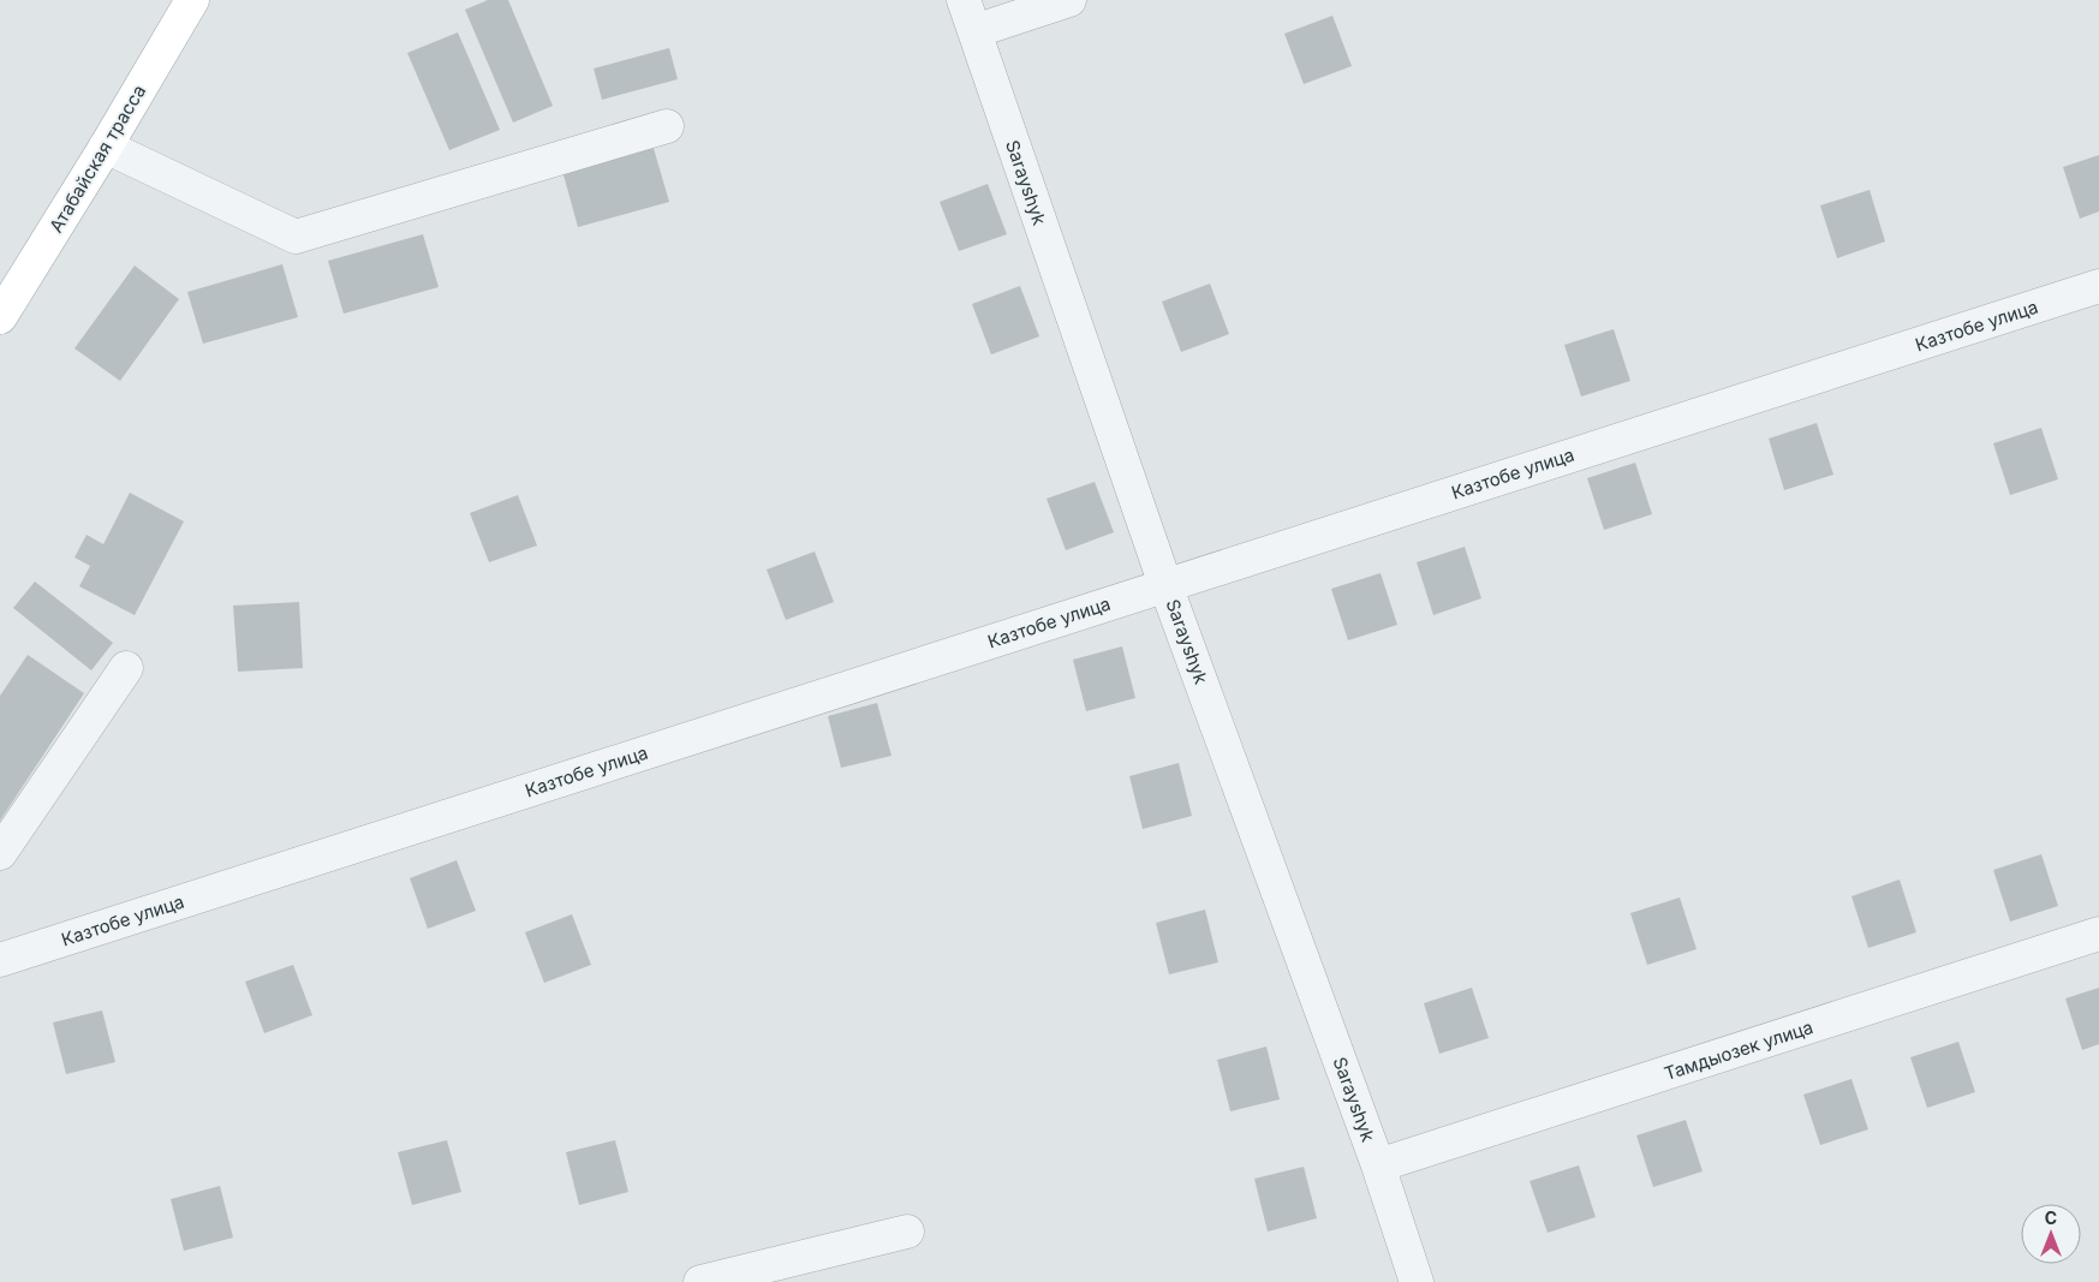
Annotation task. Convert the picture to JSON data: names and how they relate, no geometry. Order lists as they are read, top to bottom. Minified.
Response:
{"streets":{"main road":["Атабайская трасса"],"street":["Sarayshyk","Казтобе улица","Тамдыозек улица"]},"crossings":[["Sarayshyk","Казтобе улица"],["Sarayshyk","Тамдыозек улица"]],"north":"top"}
